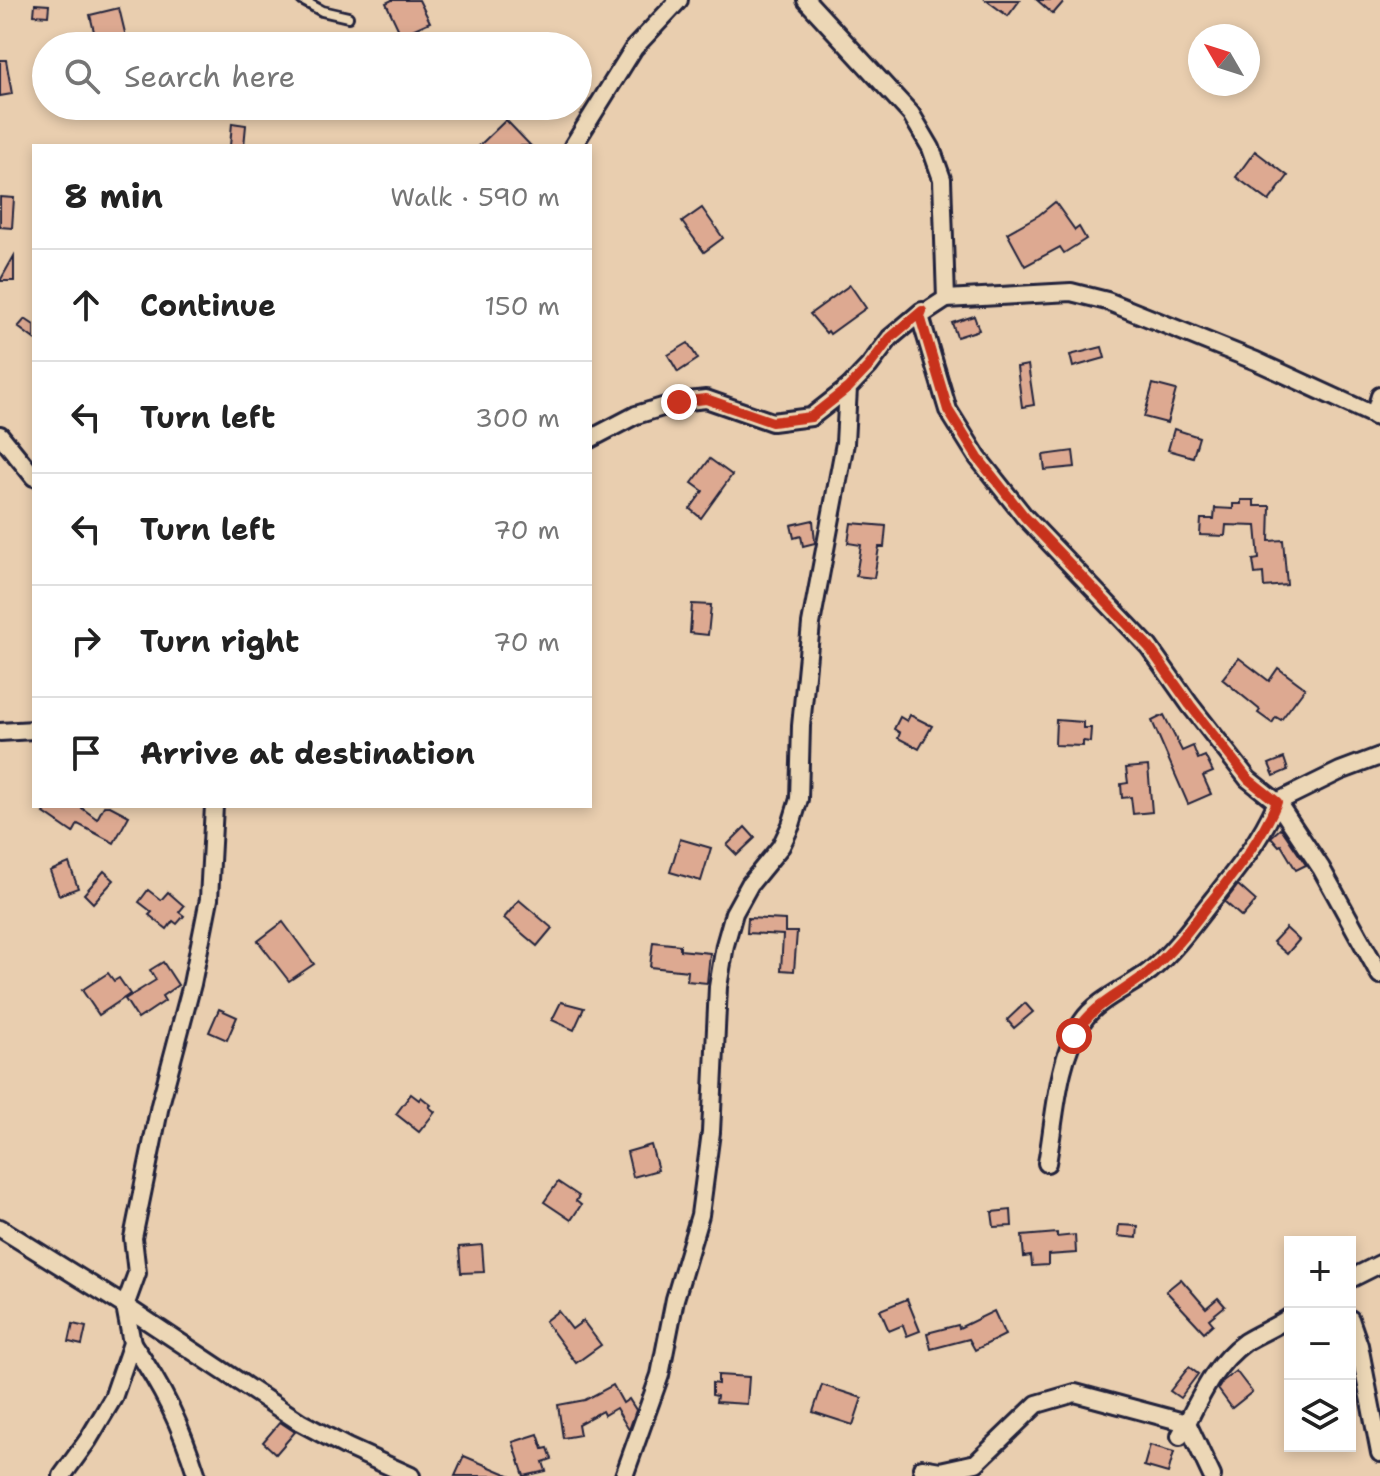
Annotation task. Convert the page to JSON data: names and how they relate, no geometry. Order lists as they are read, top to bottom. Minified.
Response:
{"north":"top left","page":{"search":"Search here","heading":["8 min","Walk · 590 m"],"list":[["Continue","150 m"],["Turn left","300 m"],["Turn left","70 m"],["Turn right","70 m"],"Arrive at destination"],"map_buttons":["+","−"]}}
